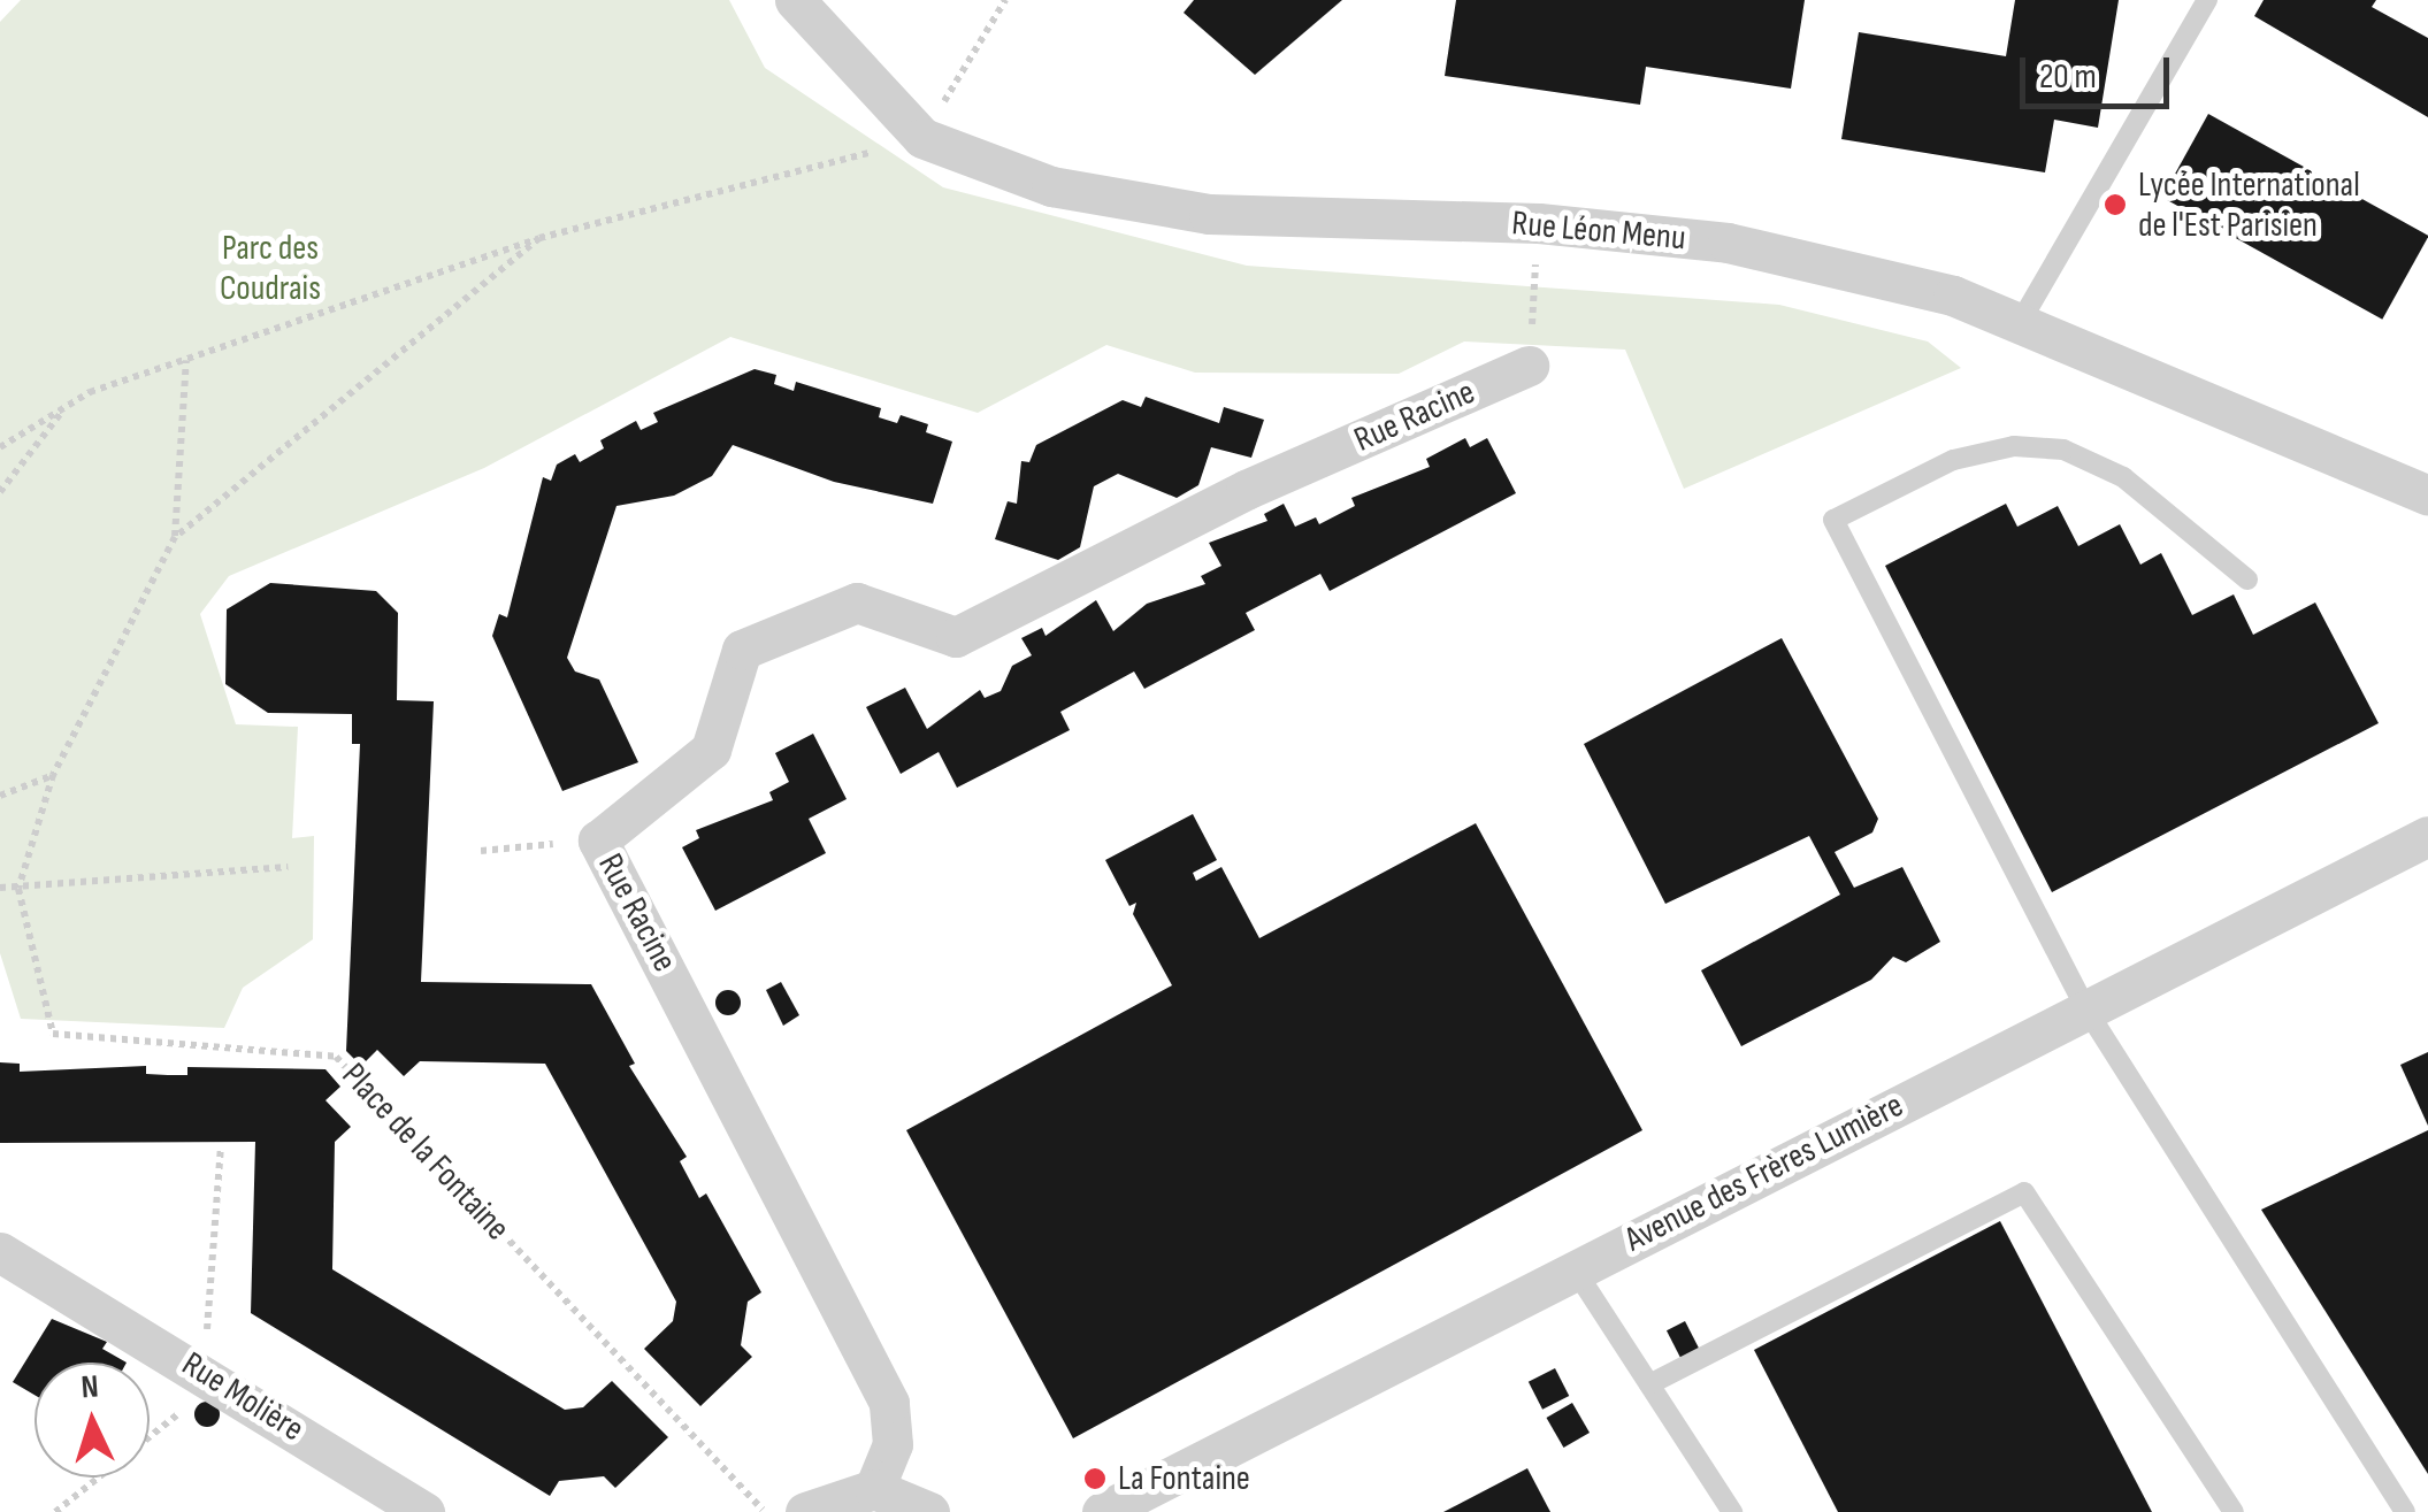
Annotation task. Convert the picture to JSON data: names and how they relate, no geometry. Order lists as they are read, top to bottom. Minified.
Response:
{"streets":{"street":["Rue Léon Menu","Rue Racine","Avenue des Frères Lumière","Rue Molière"],"path":["Place de la Fontaine"]},"parks":["Parc des Coudrais"],"places":["Lycée International de l'Est Parisien","La Fontaine"],"scale_bar":"20 m","north":"top"}
